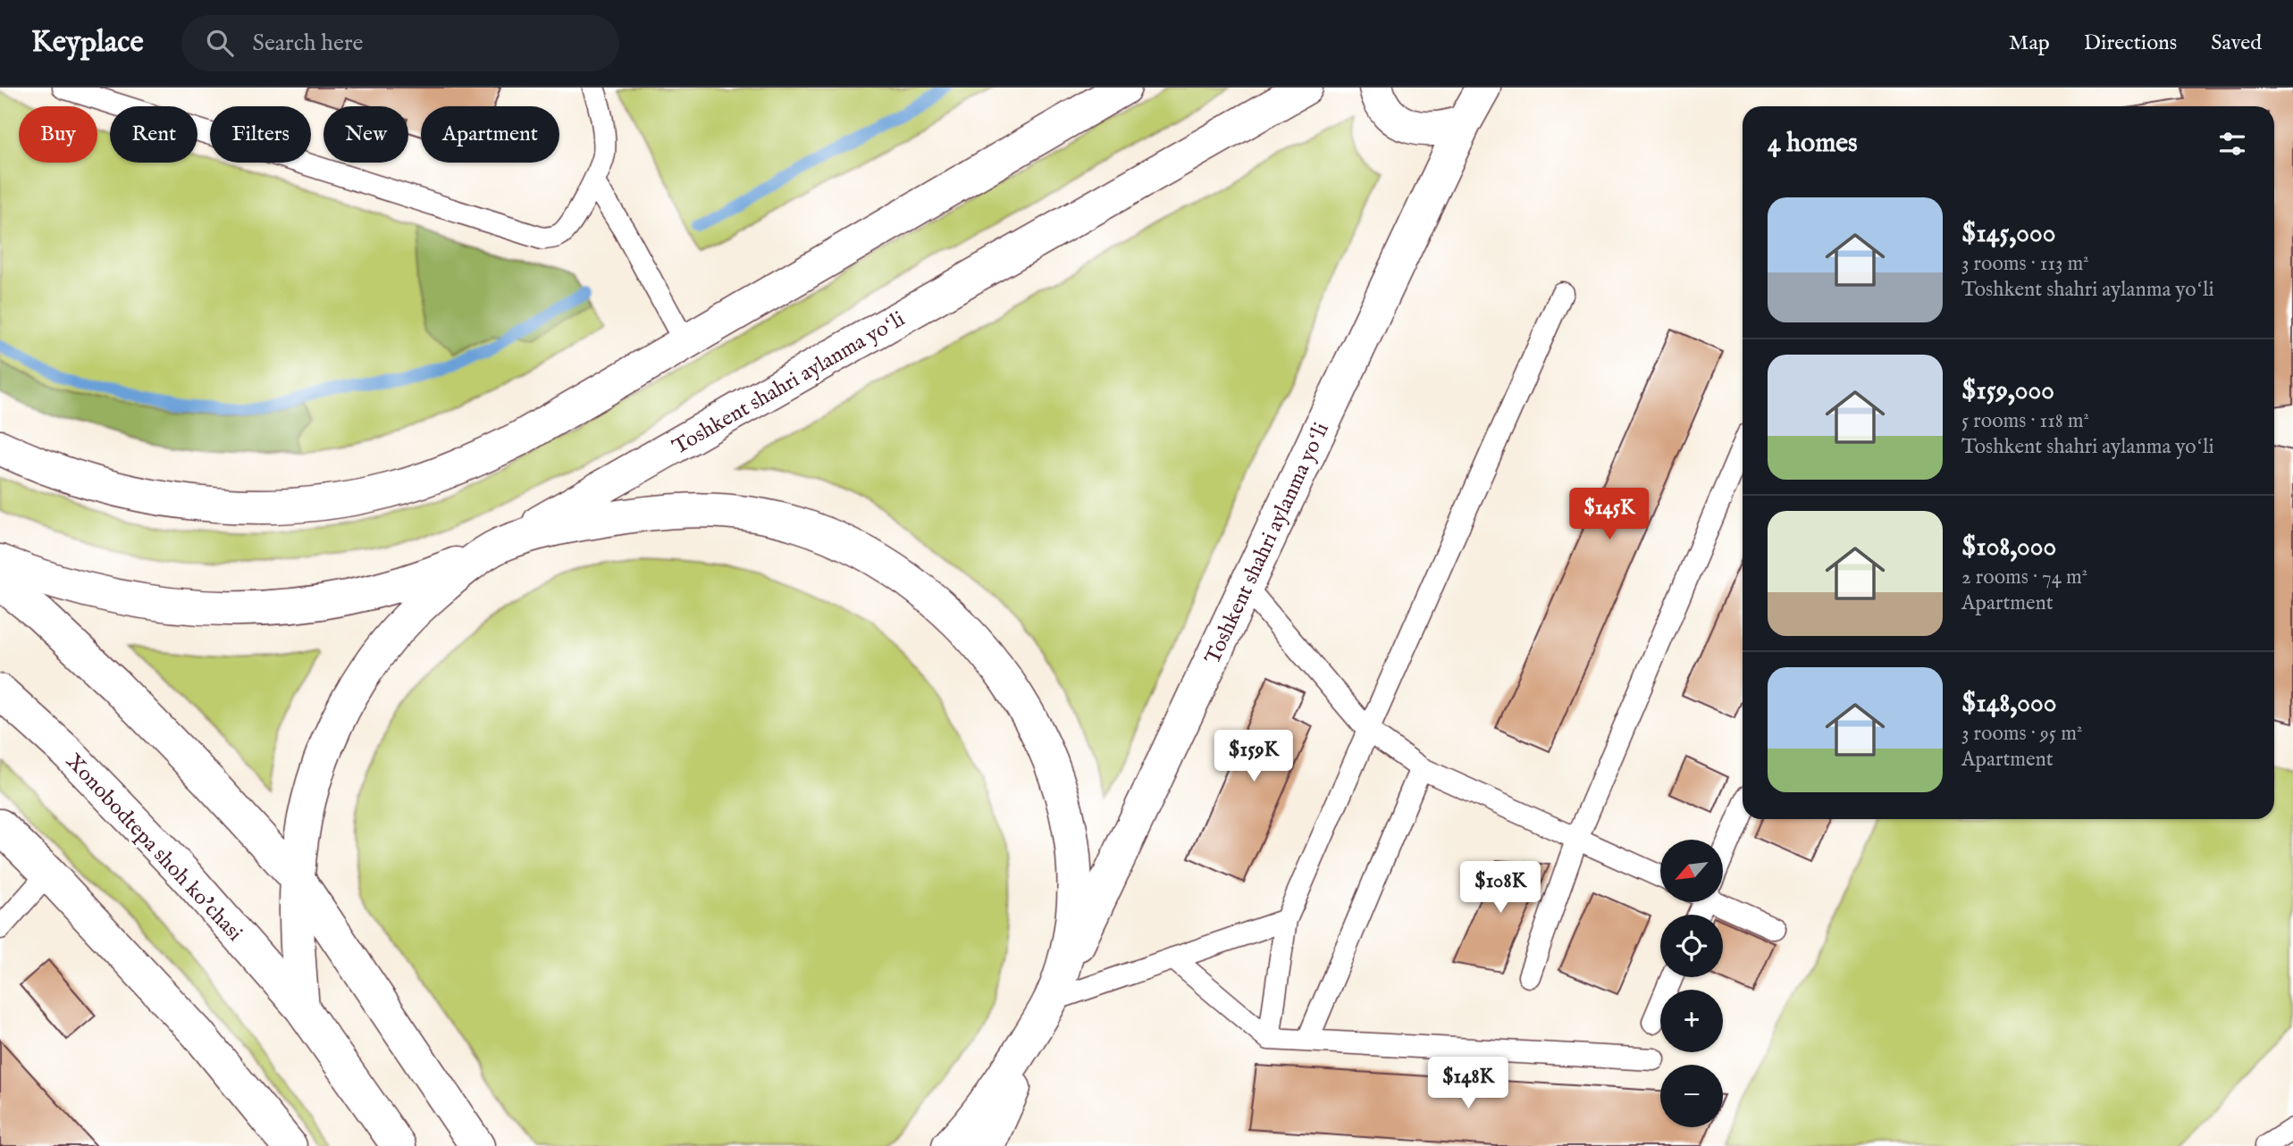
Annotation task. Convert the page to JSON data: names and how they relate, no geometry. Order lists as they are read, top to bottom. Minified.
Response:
{"streets":{"highway":["Toshkent shahri aylanma yoʻli","Xonobodtepa shoh ko'chasi"]},"crossings":[["Toshkent shahri aylanma yoʻli","Xonobodtepa shoh ko'chasi"]],"north":"bottom left","page":{"header":"Keyplace","search":"Search here","nav":["Map","Directions","Saved"],"chip":["Buy","Rent","Filters","New","Apartment"],"heading":"4 homes","list":[{"name":"$145,000","note":"3 rooms · 113 m² · Toshkent shahri aylanma yoʻli"},{"name":"$159,000","note":"5 rooms · 118 m² · Toshkent shahri aylanma yoʻli"},{"name":"$108,000","note":"2 rooms · 74 m² · Apartment"},{"name":"$148,000","note":"3 rooms · 95 m² · Apartment"}],"price":["$145K","$159K","$108K","$148K"],"map_buttons":["+","−"]}}
